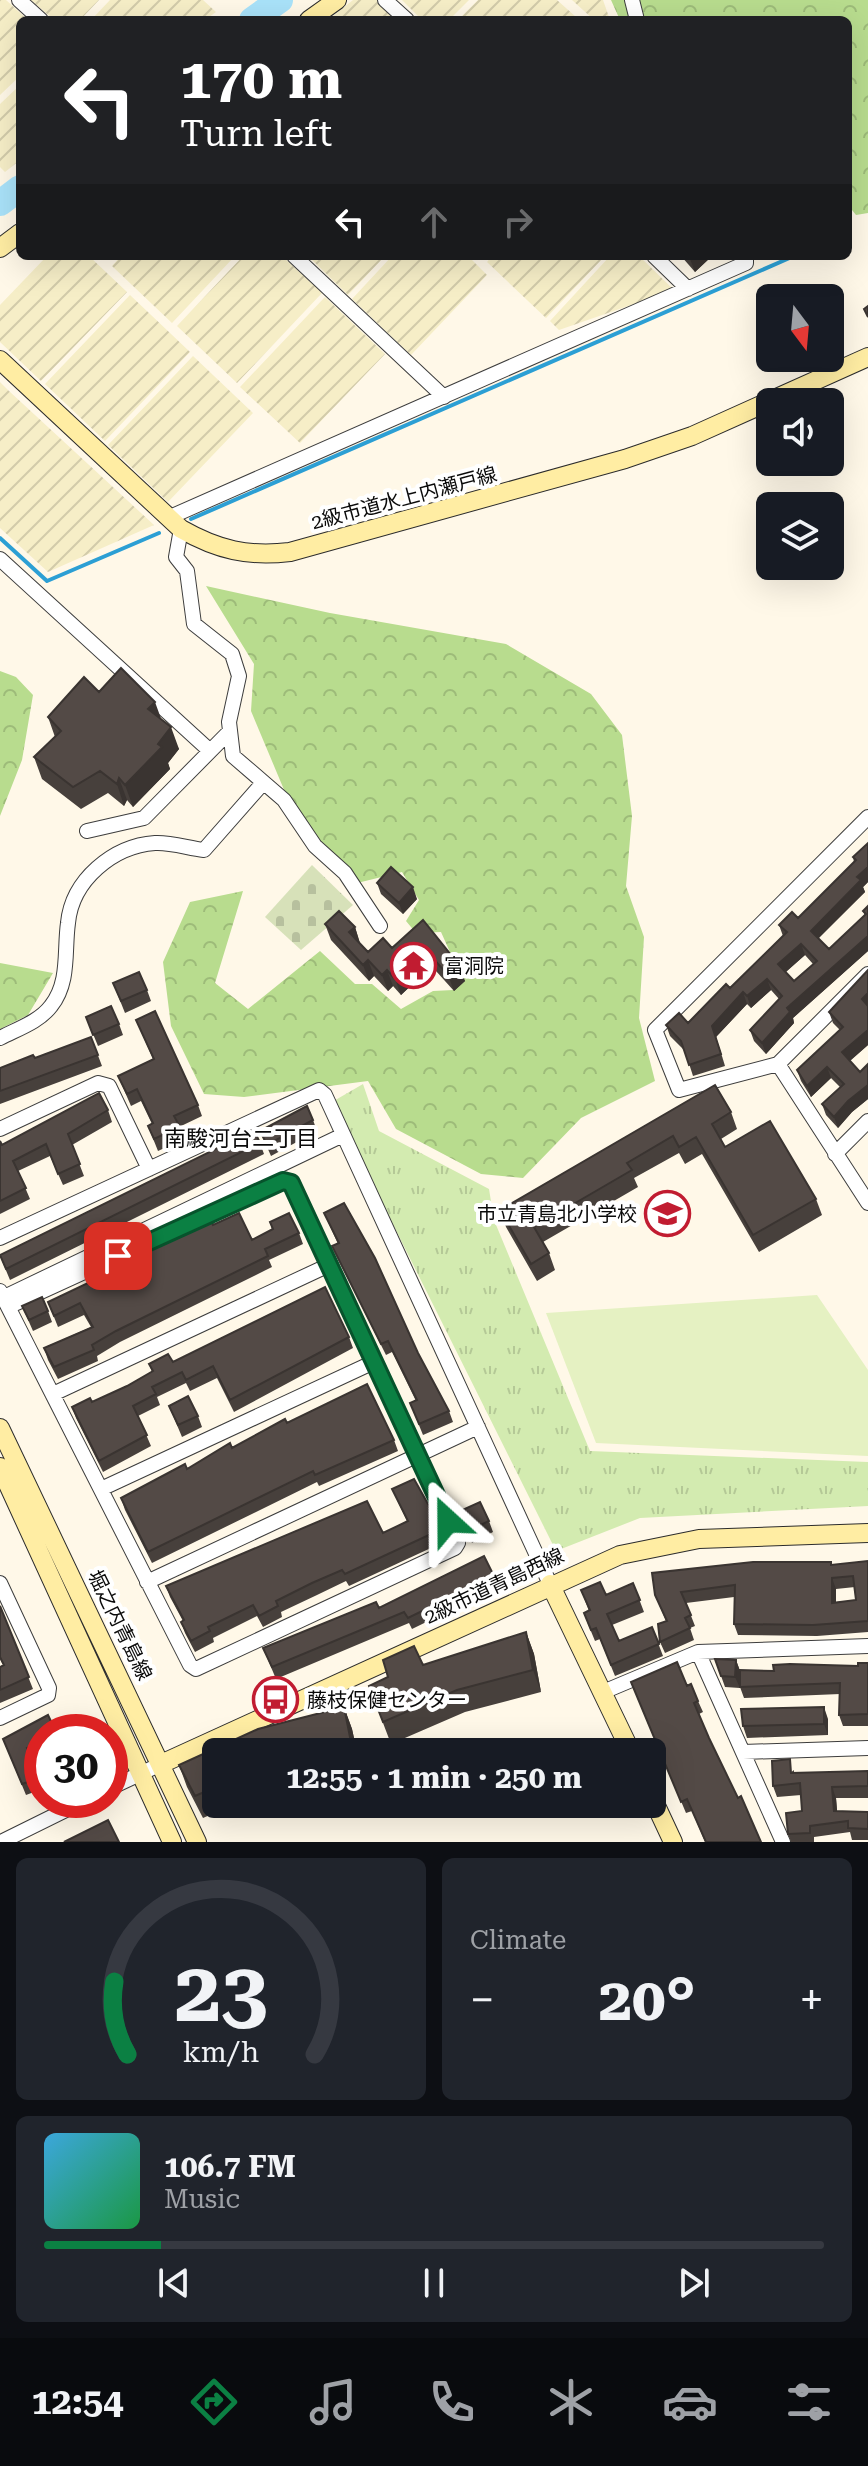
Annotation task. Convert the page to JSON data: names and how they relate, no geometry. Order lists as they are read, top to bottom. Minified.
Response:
{"streets":{"street":["2級市道水上内瀬戸線","2級市道青島西線","堀之内青島線"]},"crossings":[["2級市道青島西線","堀之内青島線"]],"districts":["南駿河台二丁目"],"places":{"temple":["富洞院"],"school or university":["市立青島北小学校"],"bus stop":["藤枝保健センター"]},"north":"bottom","page":{"turn":["170 m","Turn left"],"limit":"30","trip":"12:55 · 1 min · 250 m","tile":"Climate","heat":["−","20°","+"],"song":["106.7 FM","Music"],"tabs":"12:54","gauge":["23","km/h"]}}
